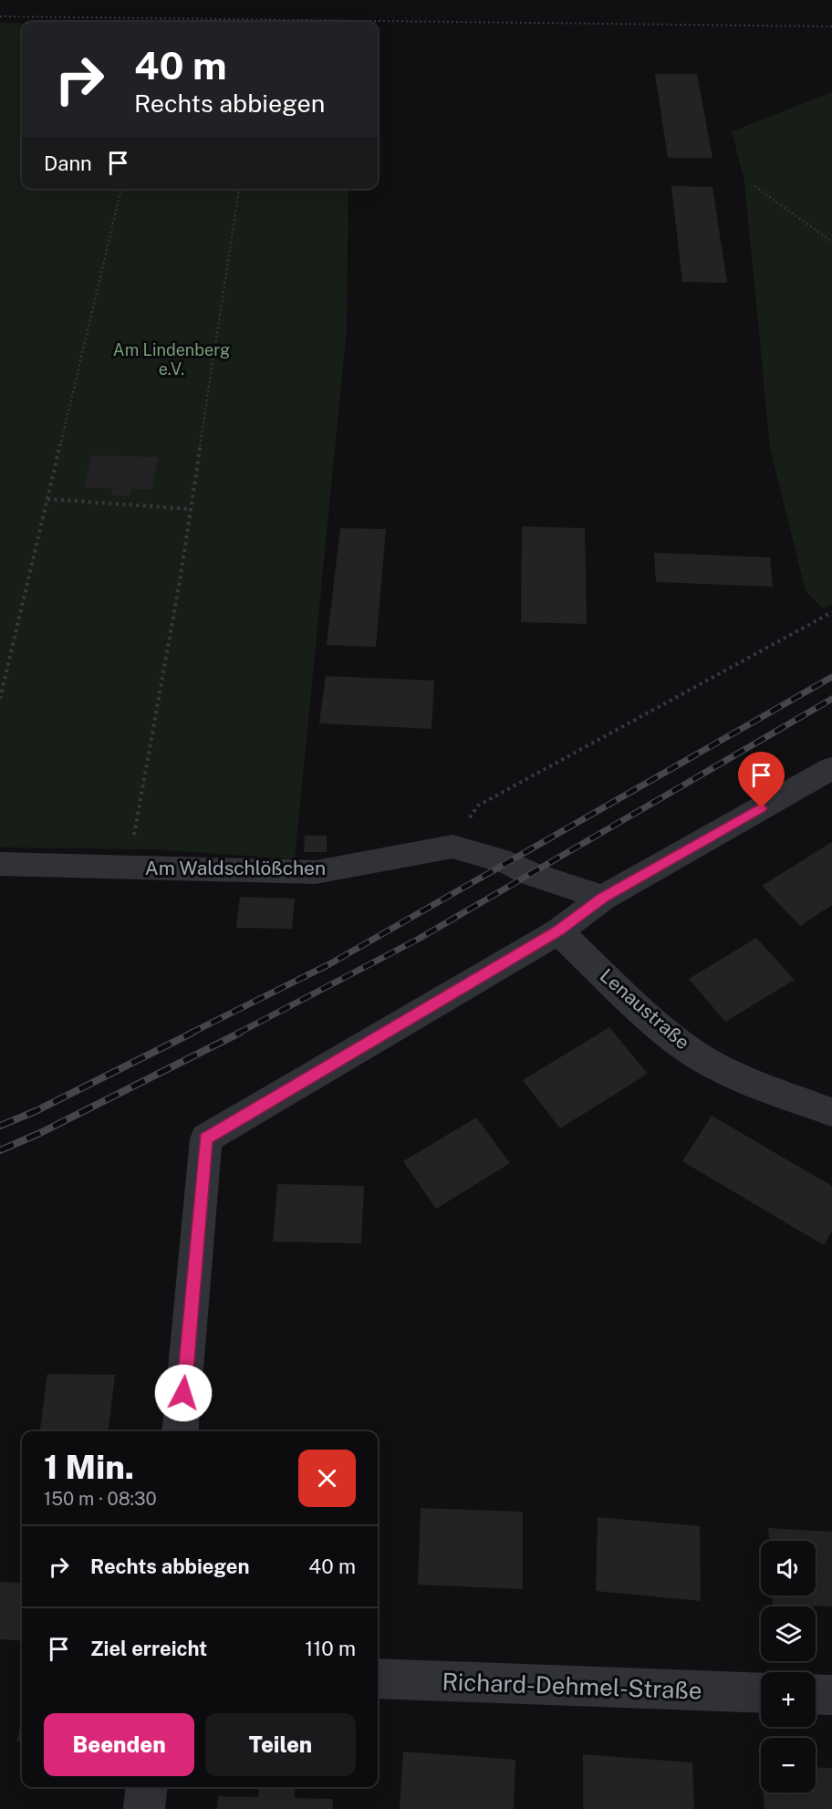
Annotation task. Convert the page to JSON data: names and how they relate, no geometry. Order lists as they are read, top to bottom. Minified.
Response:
{"streets":{"street":["Am Waldschlößchen","Lenaustraße","Richard-Dehmel-Straße"]},"parks":["Am Lindenberg e.V."],"page":{"turn":["40 m","Rechts abbiegen"],"then":"Dann","heading":["1 Min.","150 m · 08:30"],"list":[{"name":"Rechts abbiegen","value":"40 m"},{"name":"Ziel erreicht","value":"110 m"}],"map_buttons":["+","−"],"buttons":["Beenden","Teilen"]}}
